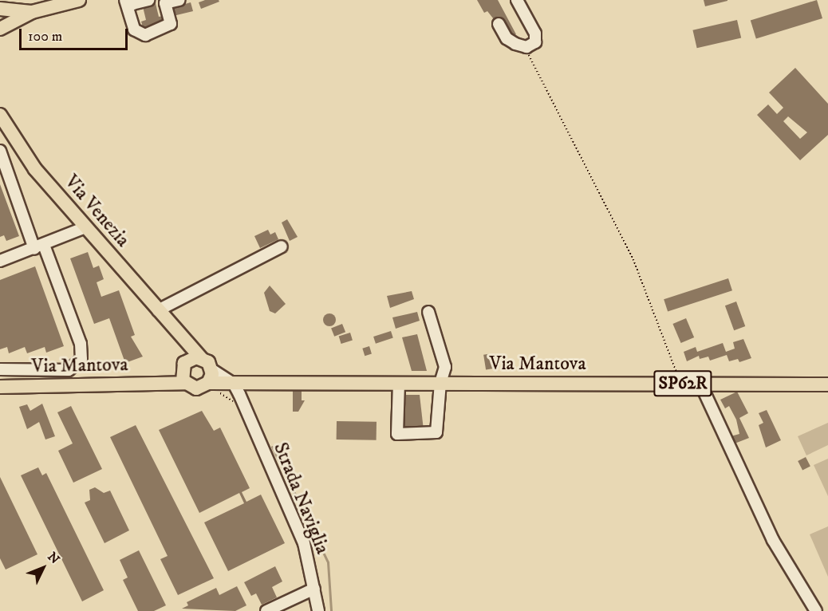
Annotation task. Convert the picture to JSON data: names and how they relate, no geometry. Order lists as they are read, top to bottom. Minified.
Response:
{"streets":{"main road":["Via Venezia","Via Mantova","SP62R"],"street":["Strada Naviglia"]},"crossings":[["Via Venezia","Via Mantova"],["Via Mantova","Strada Naviglia"]],"scale_bar":"100 m","north":"top right"}
